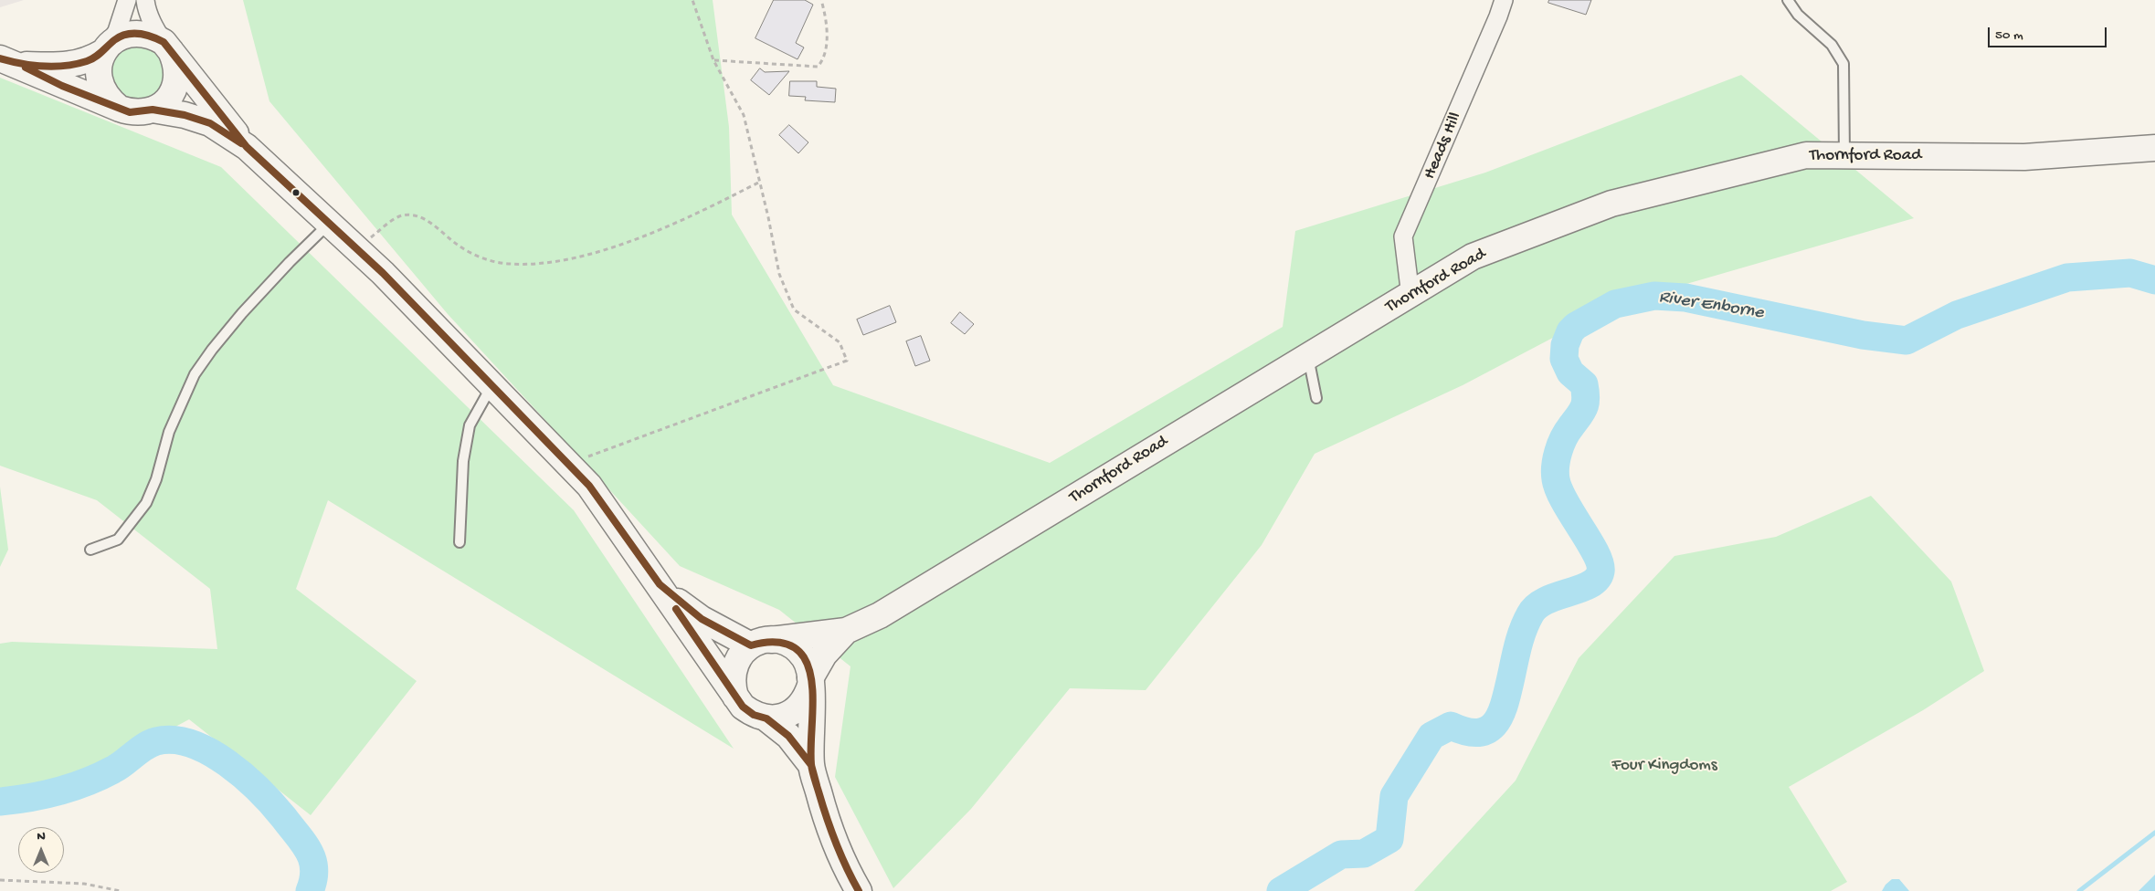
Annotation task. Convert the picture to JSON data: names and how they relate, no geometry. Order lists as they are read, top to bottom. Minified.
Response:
{"streets":{"main road":["Thornford Road"],"street":["Heads Hill"]},"crossings":[["Heads Hill","Thornford Road"]],"water":["River Enborne"],"parks":["Four Kingdoms"],"scale_bar":"50 m","north":"top"}
